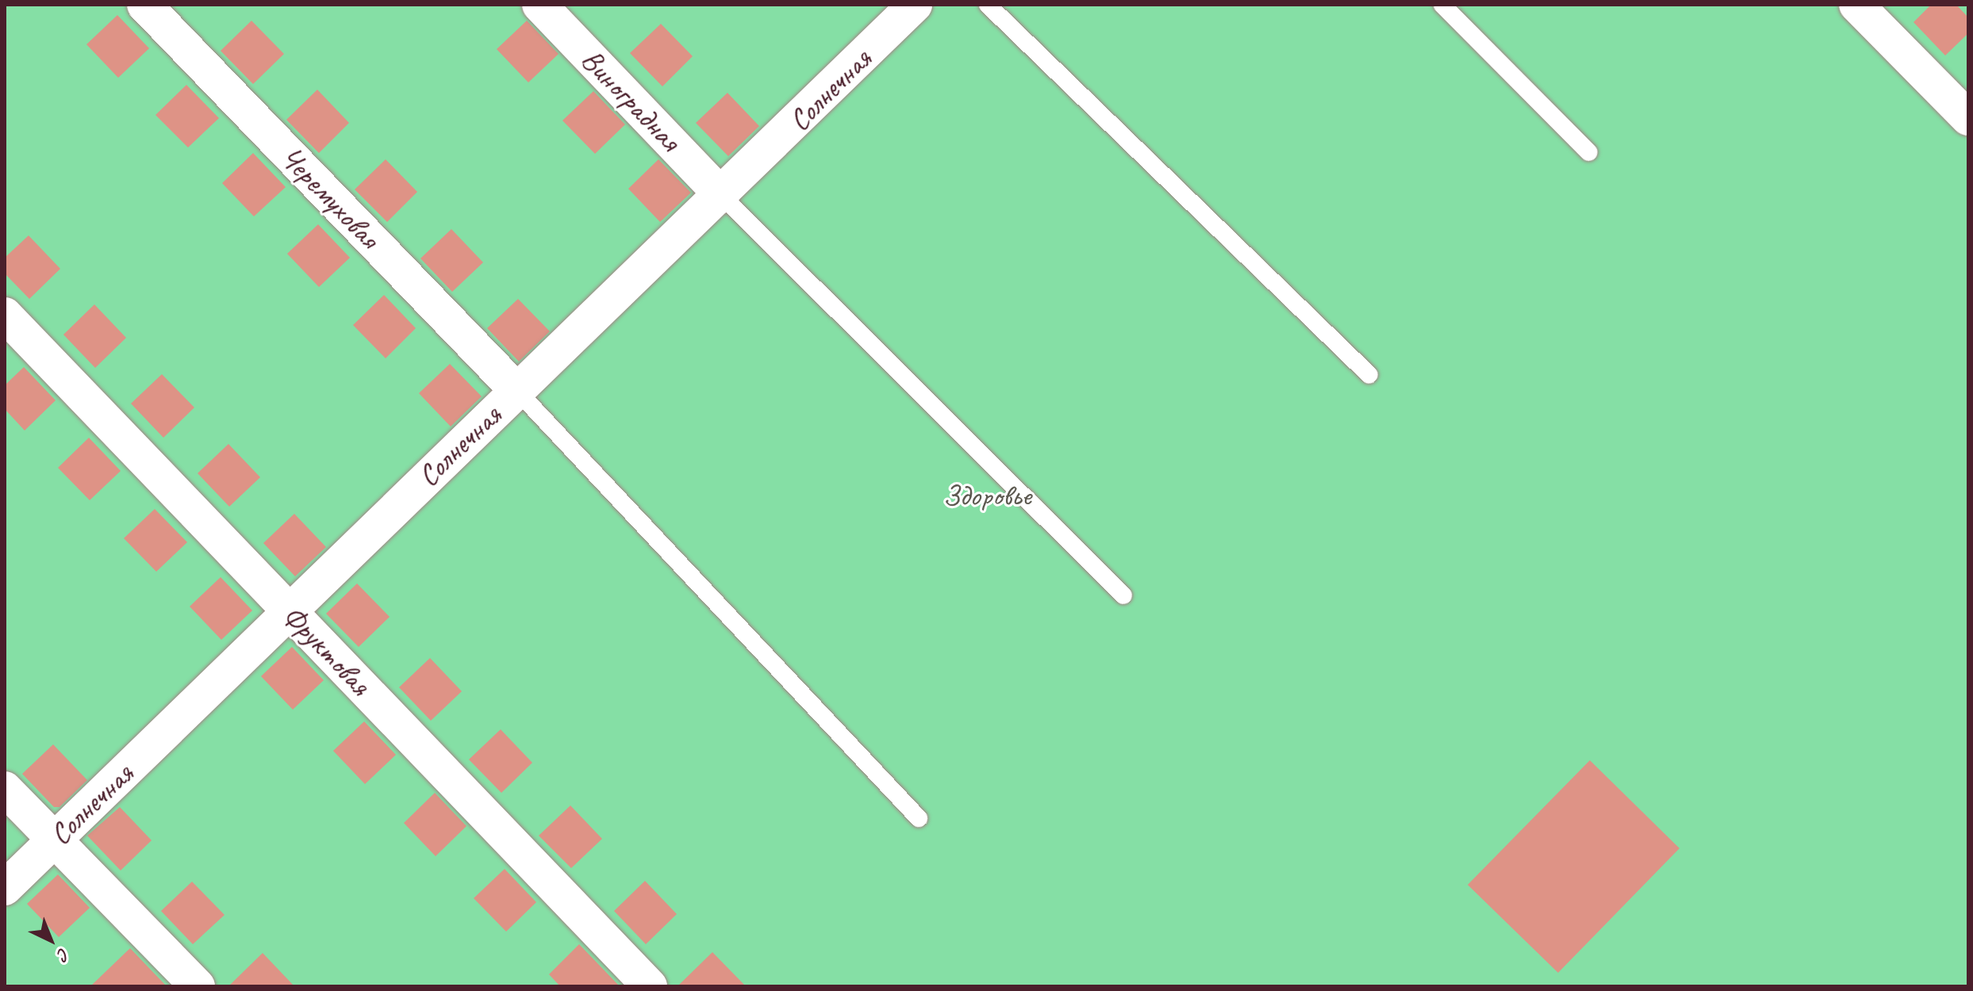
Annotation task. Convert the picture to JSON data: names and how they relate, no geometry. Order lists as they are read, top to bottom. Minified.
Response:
{"streets":{"street":["Солнечная","Виноградная","Черемуховая","Фруктовая"]},"crossings":[["Солнечная","Виноградная"],["Солнечная","Черемуховая"],["Солнечная","Фруктовая"]],"parks":["Здоровье"],"north":"bottom right"}
